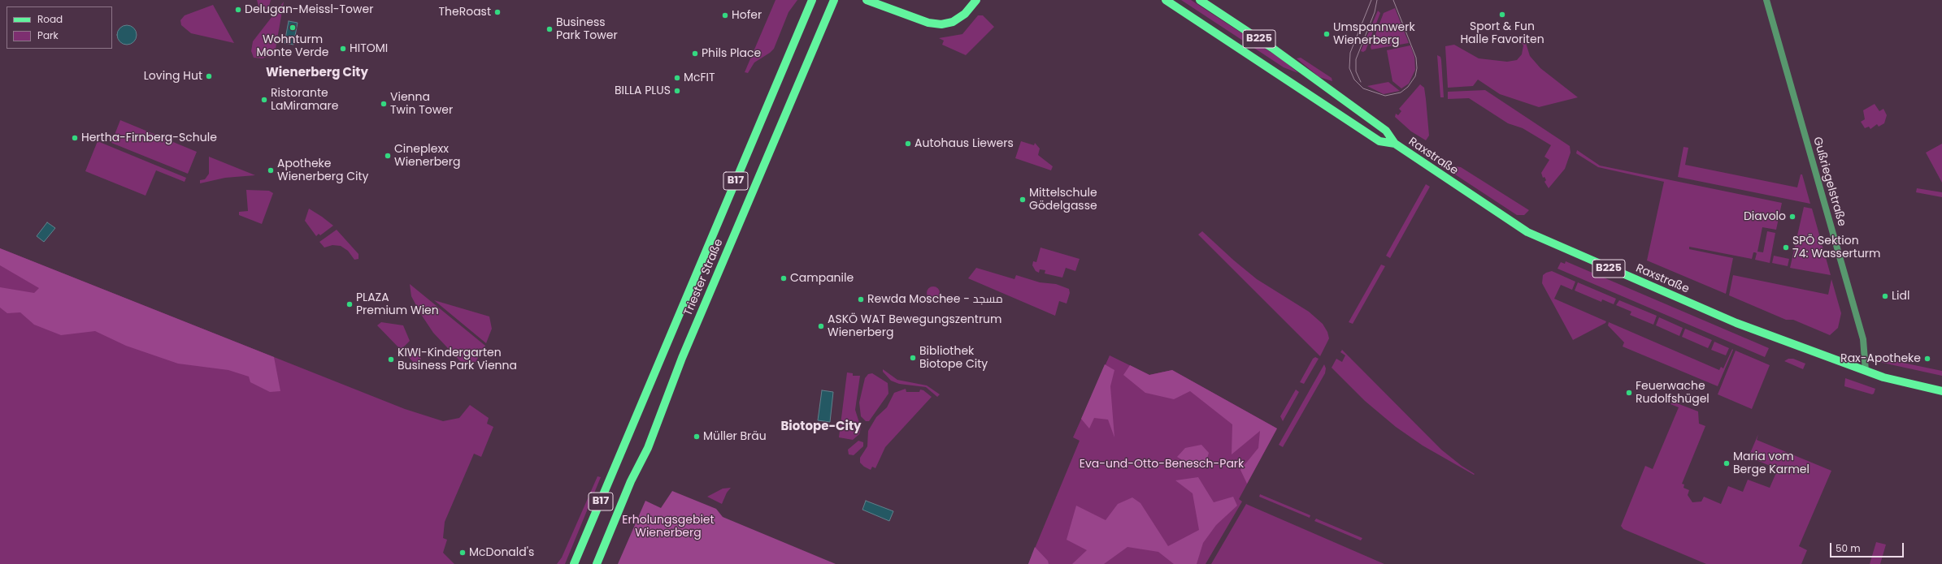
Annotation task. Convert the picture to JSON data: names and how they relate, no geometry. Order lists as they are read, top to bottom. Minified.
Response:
{"streets":{"main road":["B225","Raxstraße","B17","Triester Straße"],"street":["Gußriegelstraße"]},"crossings":[["Raxstraße","Gußriegelstraße"]],"districts":["Wienerberg City","Biotope-City"],"parks":["Eva-und-Otto-Benesch-Park","Erholungsgebiet Wienerberg"],"places":["Delugan-Meissl-Tower","TheRoast","Sport & Fun Halle Favoriten","Hofer","Wohnturm Monte Verde","Business Park Tower","Umspannwerk Wienerberg","HITOMI","Phils Place","Loving Hut","McFIT","BILLA PLUS","Ristorante LaMiramare","Vienna Twin Tower","Hertha-Firnberg-Schule","Autohaus Liewers","Cineplexx Wienerberg","Apotheke Wienerberg City","Mittelschule Gödelgasse","Diavolo","SPÖ Sektion 74: Wasserturm","Campanile","Lidl","Rewda Moschee - مسجد","PLAZA Premium Wien","ASKÖ WAT Bewegungszentrum Wienerberg","Bibliothek Biotope City","Rax-Apotheke","KIWI-Kindergarten Business Park Vienna","Feuerwache Rudolfshügel","Müller Bräu","Maria vom Berge Karmel","McDonald's"],"legend":["Road","Park"],"scale_bar":"50 m"}
